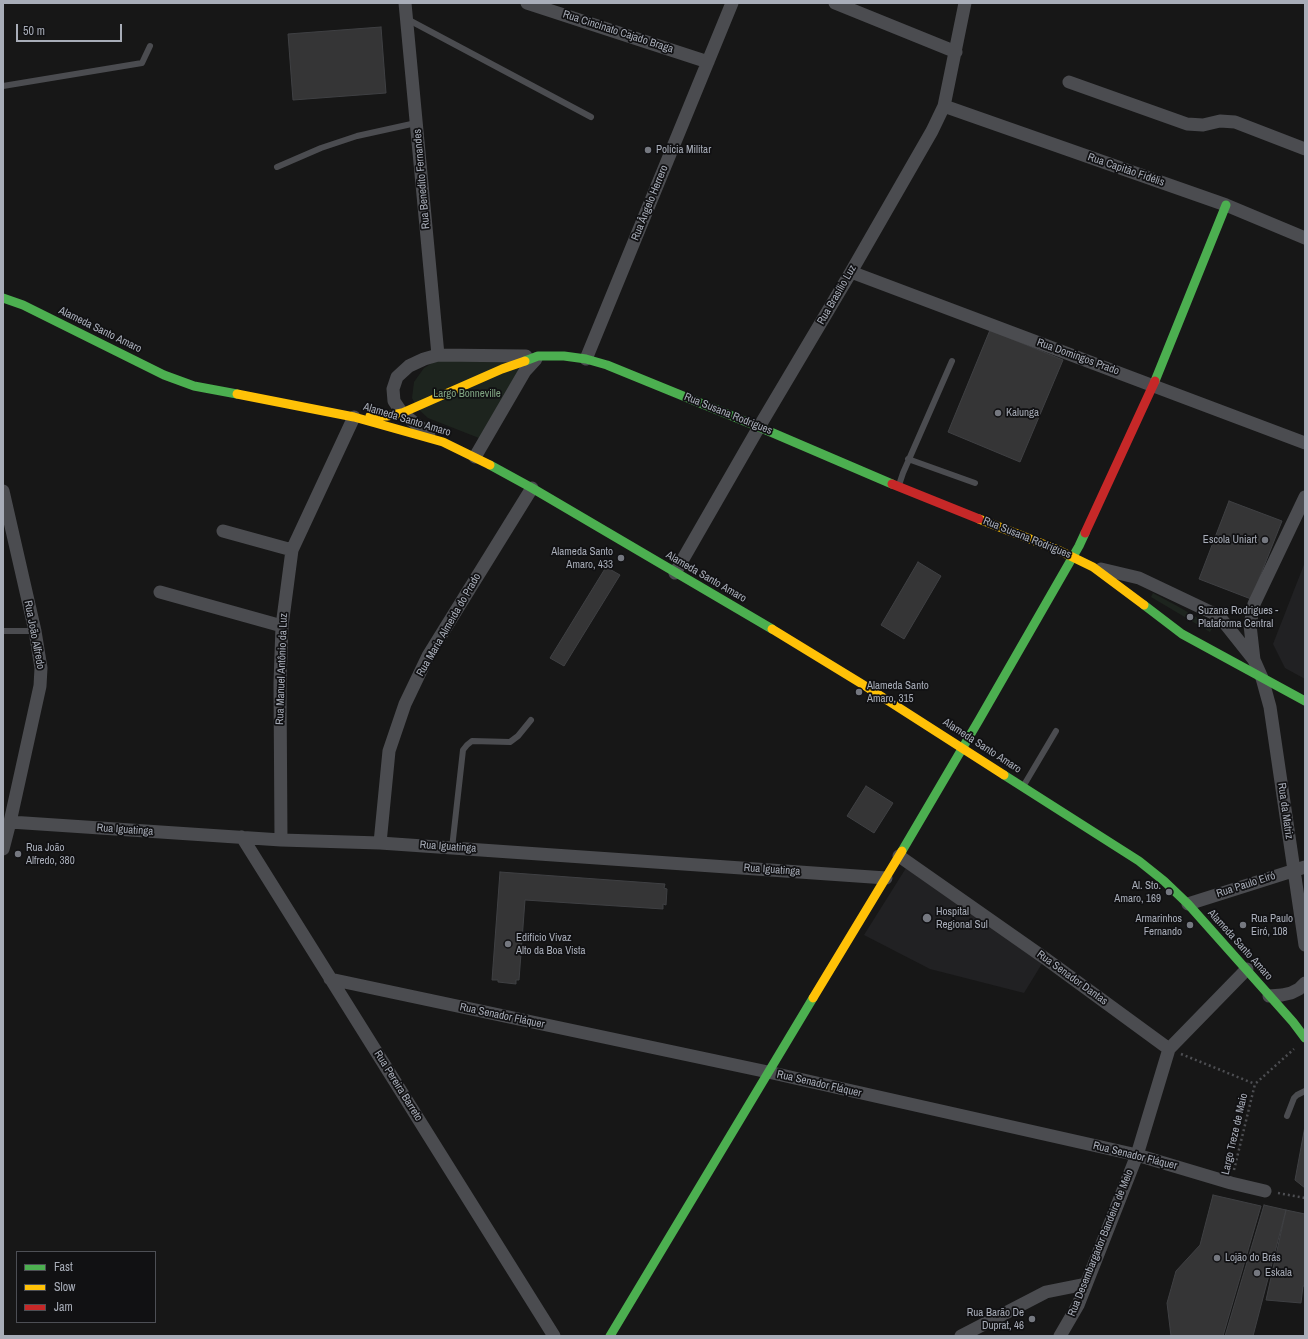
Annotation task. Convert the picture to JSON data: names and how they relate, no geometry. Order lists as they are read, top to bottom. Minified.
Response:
{"streets":{"main road":["Alameda Santo Amaro","Rua Susana Rodrigues"],"street":["Rua Cincinato Cajado Braga","Rua Capitão Fidélis","Rua Benedito Fernandes","Rua Ângelo Herrero","Rua Brasílio Luz","Rua Domingos Prado","Rua Maria Almeida do Prado","Rua João Alfredo","Rua Manuel Antônio da Luz","Rua da Matriz","Rua Iguatinga","Rua Paulo Eiró","Rua Senador Dantas","Rua Senador Fláquer","Rua Pereira Barreto","Rua Desembargador Bandeira de Melo"],"path":["Largo Treze de Maio"]},"crossings":[["Rua Cincinato Cajado Braga","Rua Ângelo Herrero"],["Rua Capitão Fidélis","Rua Brasílio Luz"],["Rua Ângelo Herrero","Rua Susana Rodrigues"],["Rua Brasílio Luz","Alameda Santo Amaro"],["Rua Brasílio Luz","Rua Domingos Prado"],["Rua Brasílio Luz","Rua Susana Rodrigues"],["Alameda Santo Amaro","Rua Susana Rodrigues"],["Alameda Santo Amaro","Rua Maria Almeida do Prado"],["Alameda Santo Amaro","Rua Manuel Antônio da Luz"],["Alameda Santo Amaro","Rua Paulo Eiró"],["Alameda Santo Amaro","Largo Treze de Maio"],["Alameda Santo Amaro","Rua Desembargador Bandeira de Melo"],["Rua Susana Rodrigues","Rua Manuel Antônio da Luz"],["Rua Susana Rodrigues","Rua da Matriz"],["Rua Maria Almeida do Prado","Rua Iguatinga"],["Rua João Alfredo","Rua Iguatinga"],["Rua Manuel Antônio da Luz","Rua Iguatinga"],["Rua da Matriz","Rua Paulo Eiró"],["Rua Iguatinga","Rua Pereira Barreto"],["Rua Senador Dantas","Rua Desembargador Bandeira de Melo"],["Rua Senador Fláquer","Rua Pereira Barreto"],["Rua Senador Fláquer","Largo Treze de Maio"],["Rua Senador Fláquer","Rua Desembargador Bandeira de Melo"]],"parks":["Largo Bonneville"],"places":["Polícia Militar","Kalunga","Escola Uniart","Alameda Santo Amaro, 433","Suzana Rodrigues - Plataforma Central","Alameda Santo Amaro, 315","Rua João Alfredo, 380","Al. Sto. Amaro, 169","Hospital Regional Sul","Armarinhos Fernando","Rua Paulo Eiró, 108","Edifício Vivaz Alto da Boa Vista","Lojão do Brás","Eskala","Rua Barão De Duprat, 46"],"legend":["Fast","Slow","Jam"],"scale_bar":"50 m"}
